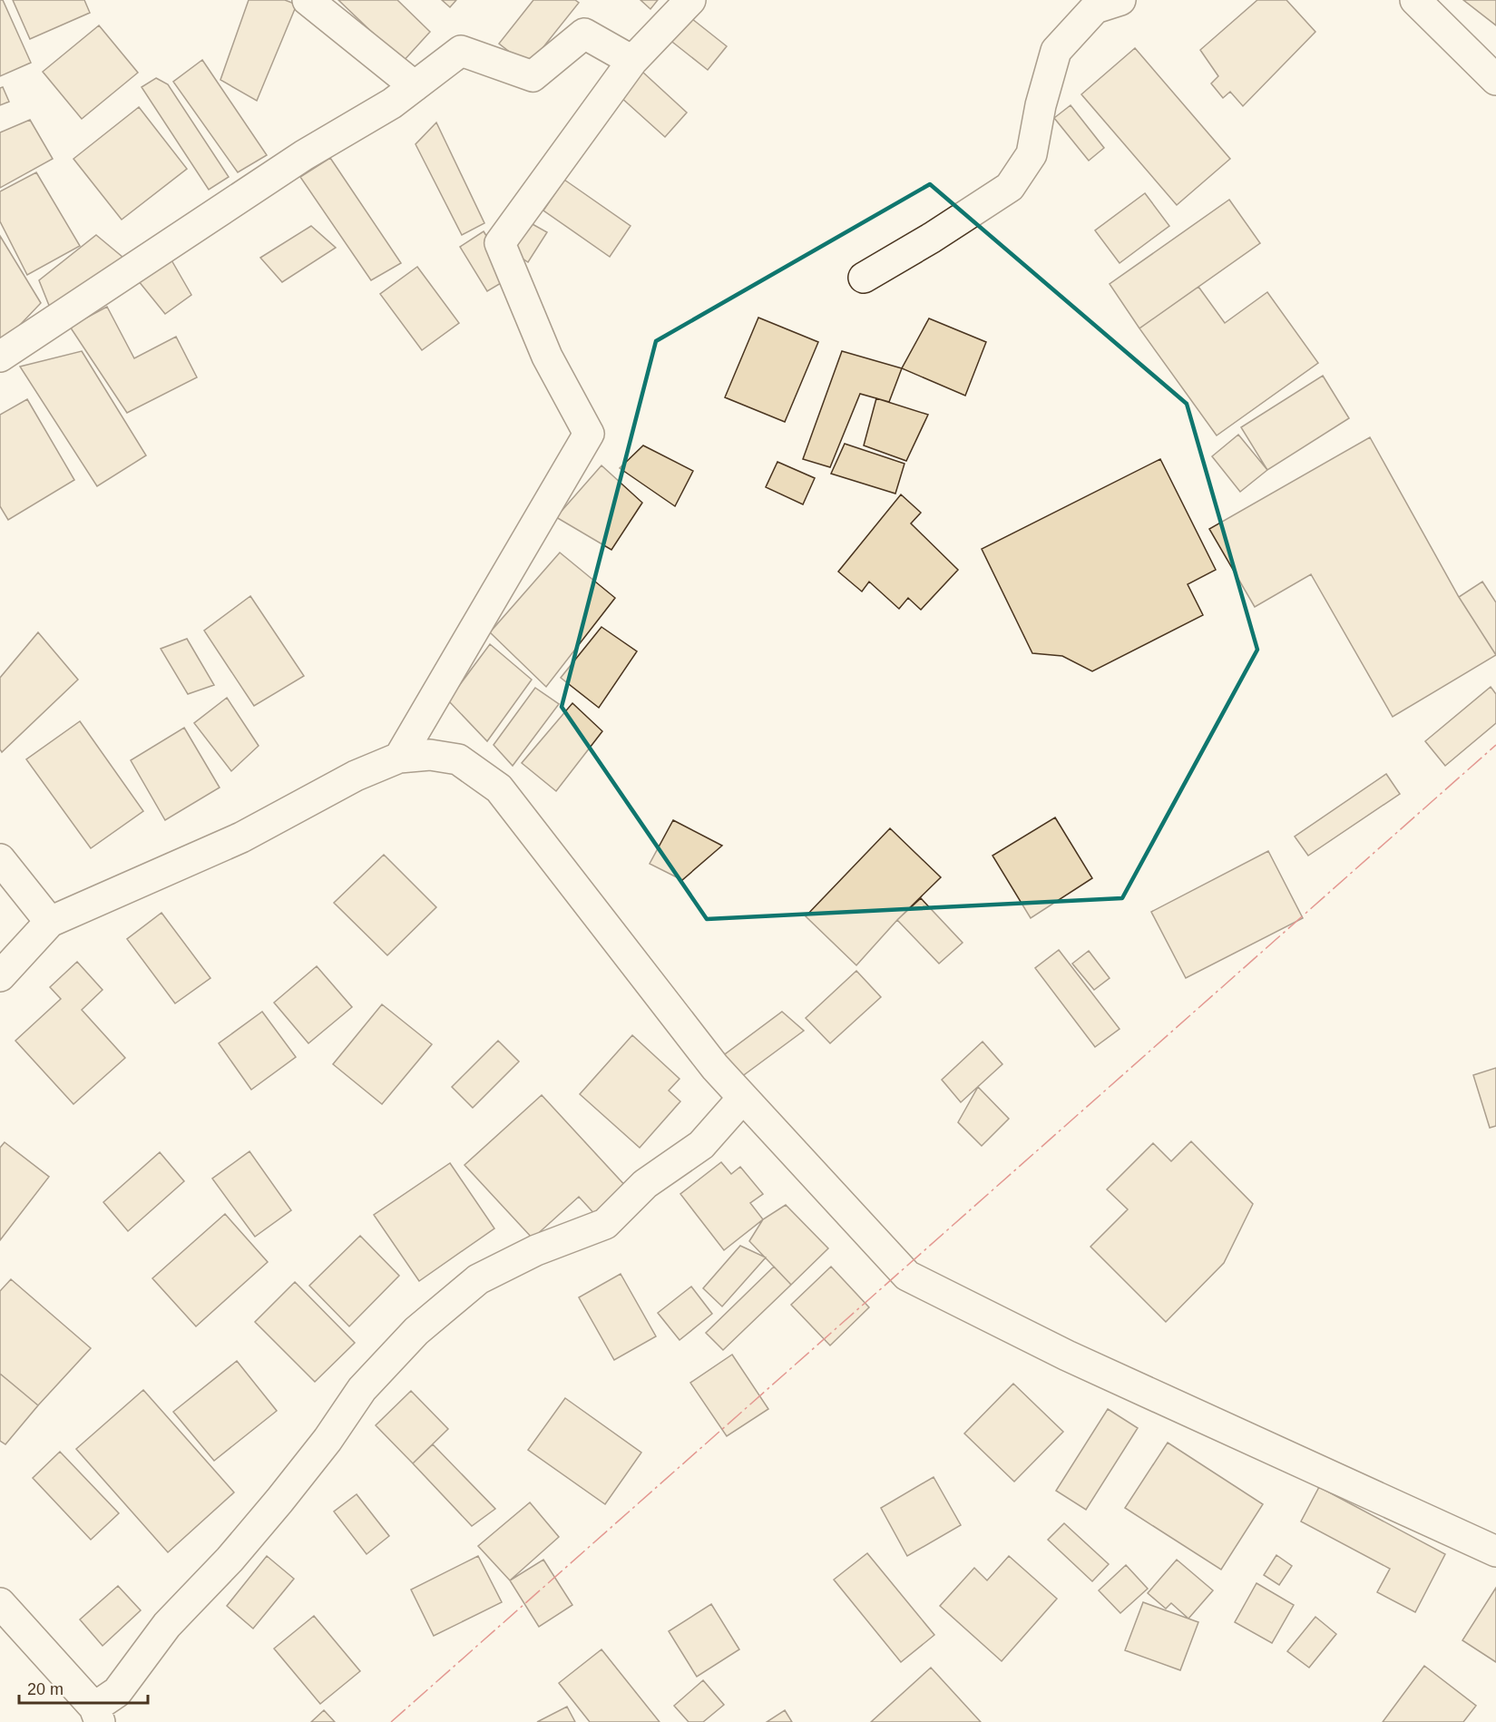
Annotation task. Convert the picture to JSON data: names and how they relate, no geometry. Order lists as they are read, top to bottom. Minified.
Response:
{"scale_bar":"20 m"}
